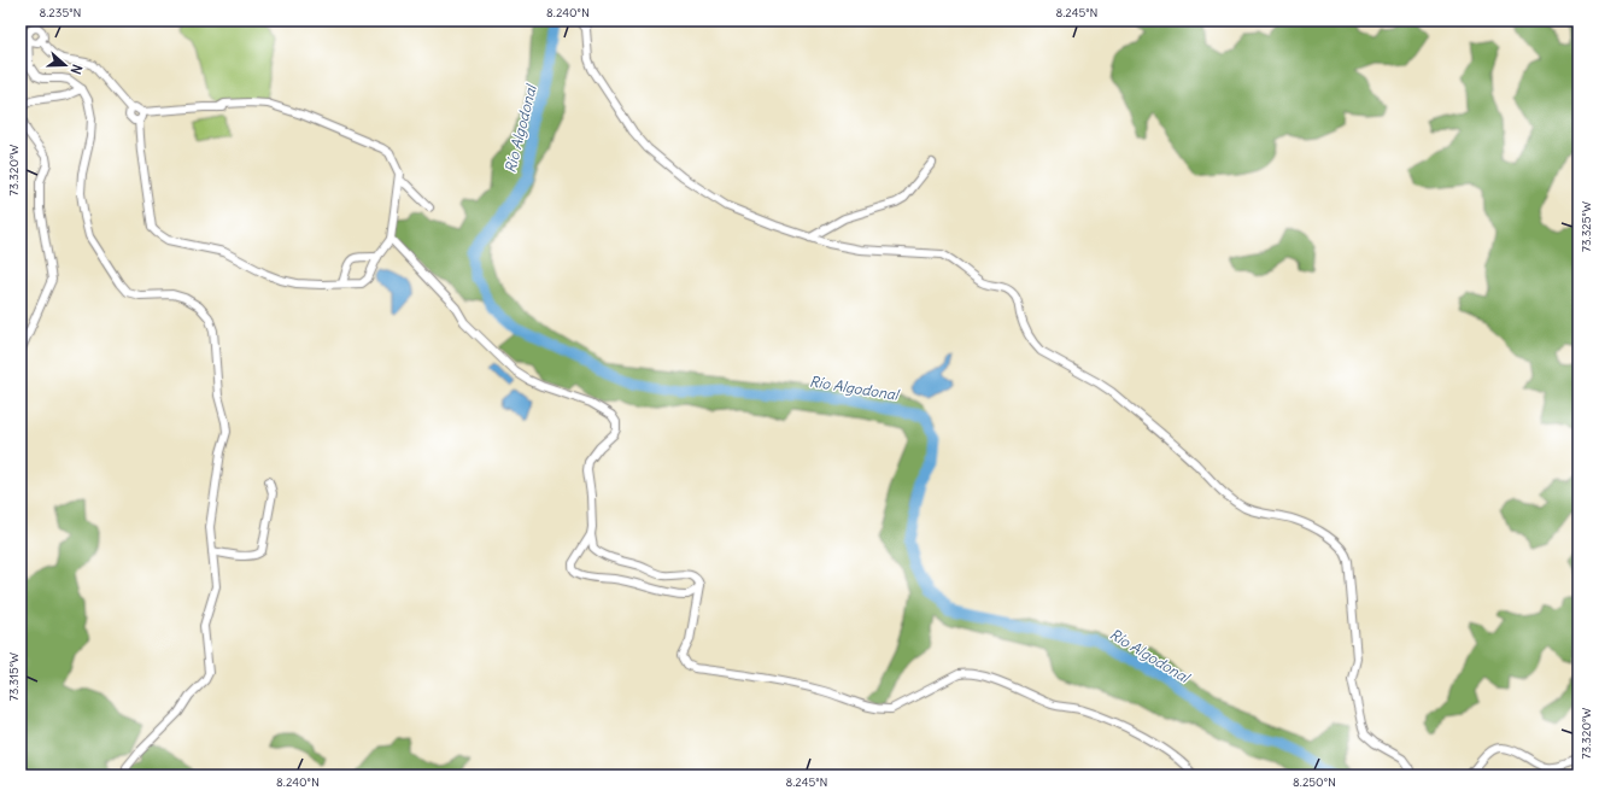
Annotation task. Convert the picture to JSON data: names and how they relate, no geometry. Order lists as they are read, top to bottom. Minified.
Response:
{"water":["Río Algodonal"],"north":"right","coordinates":["8.235°N","8.240°N","8.245°N","73.320°W","73.325°W","73.315°W","8.250°N"]}
